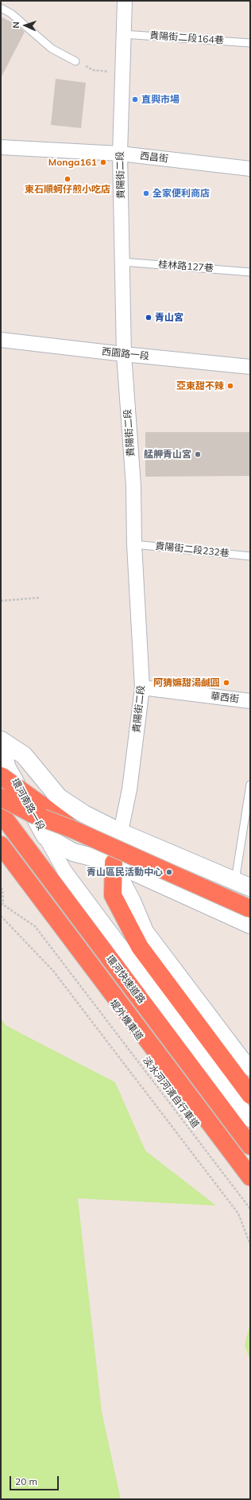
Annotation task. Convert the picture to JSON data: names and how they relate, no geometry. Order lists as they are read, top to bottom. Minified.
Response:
{"streets":{"highway":["環河快速道路"],"street":["西昌街","貴陽街二段","西園路一段","華西街","環河南路一段","堤外機車道"],"lane":["貴陽街二段164巷","桂林路127巷","貴陽街二段232巷"],"path":["淡水河河濱自行車道"]},"crossings":[["貴陽街二段164巷","貴陽街二段"],["西昌街","貴陽街二段"],["貴陽街二段","桂林路127巷"],["貴陽街二段","西園路一段"],["貴陽街二段","貴陽街二段232巷"],["貴陽街二段","華西街"],["貴陽街二段","環河南路一段"]],"places":["直興市場","Monga161","東石順蚵仔煎小吃店","全家便利商店","青山宮","亞東甜不辣","艋舺青山宮","阿猜嫲甜湯鹹圓","青山區民活動中心"],"scale_bar":"20 m","north":"left"}
